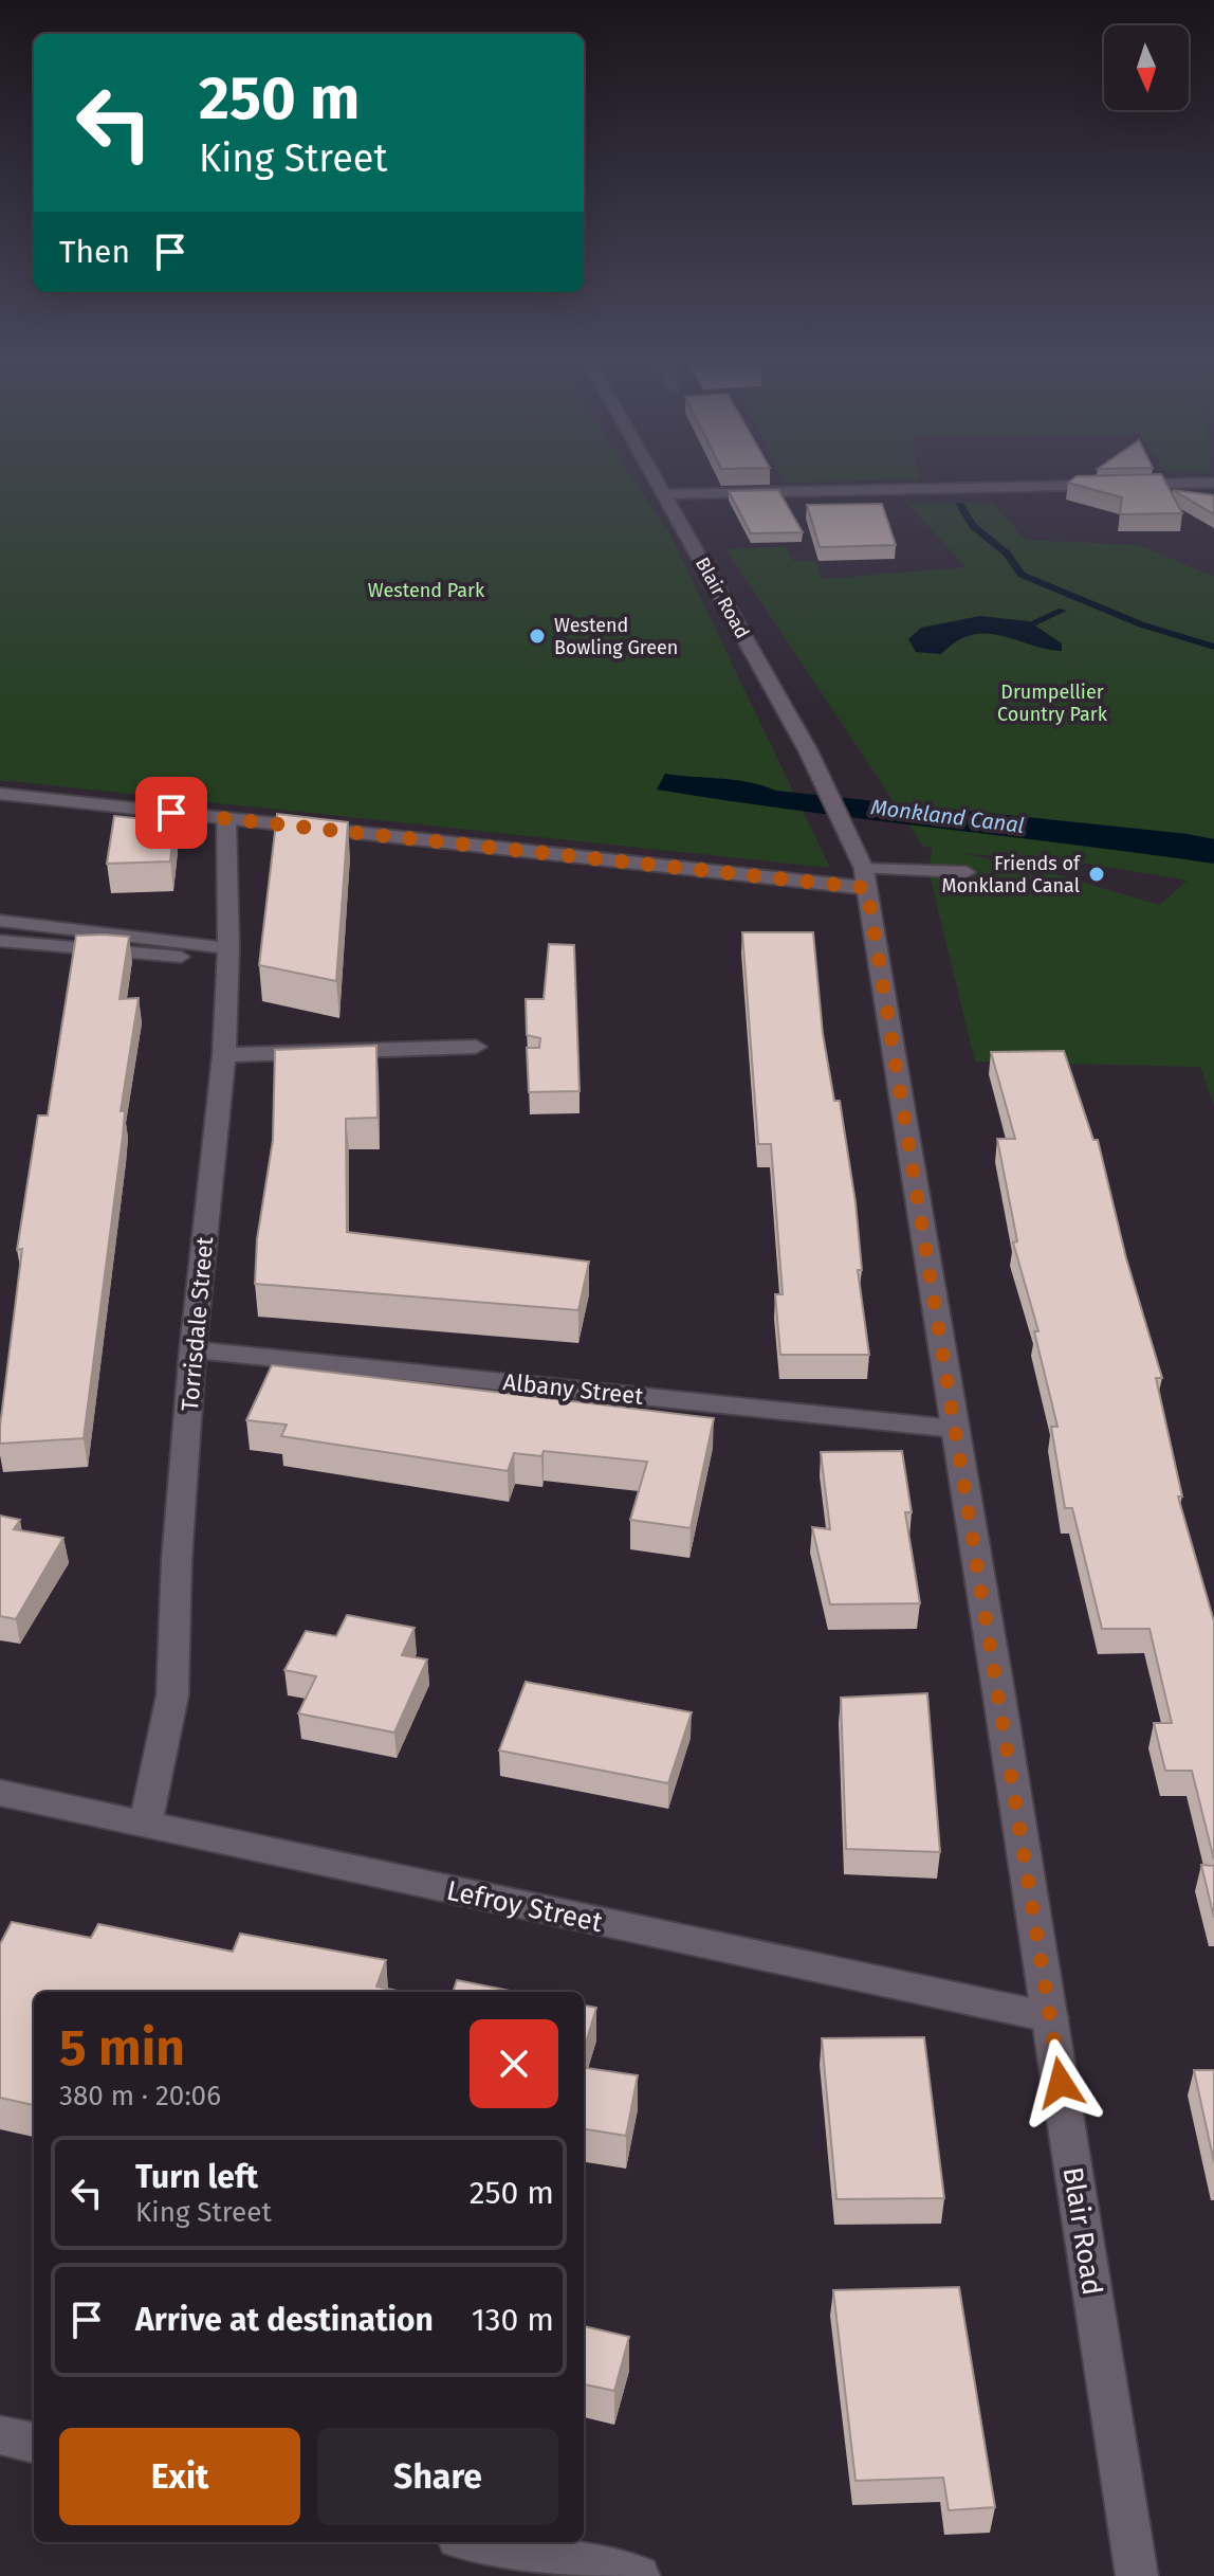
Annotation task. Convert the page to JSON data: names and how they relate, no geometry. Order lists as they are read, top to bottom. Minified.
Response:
{"streets":{"street":["Blair Road","Torrisdale Street","Albany Street","Lefroy Street"]},"crossings":[["Blair Road","Albany Street"],["Blair Road","Lefroy Street"],["Torrisdale Street","Albany Street"],["Torrisdale Street","Lefroy Street"]],"water":["Monkland Canal"],"parks":["Westend Park","Drumpellier Country Park"],"places":["Westend Bowling Green","Friends of Monkland Canal"],"north":"bottom","page":{"turn":["250 m","King Street"],"then":"Then","heading":["5 min","380 m · 20:06"],"list":[{"name":"Turn left","note":"King Street","value":"250 m"},{"name":"Arrive at destination","value":"130 m"}],"buttons":["Exit","Share"]}}
